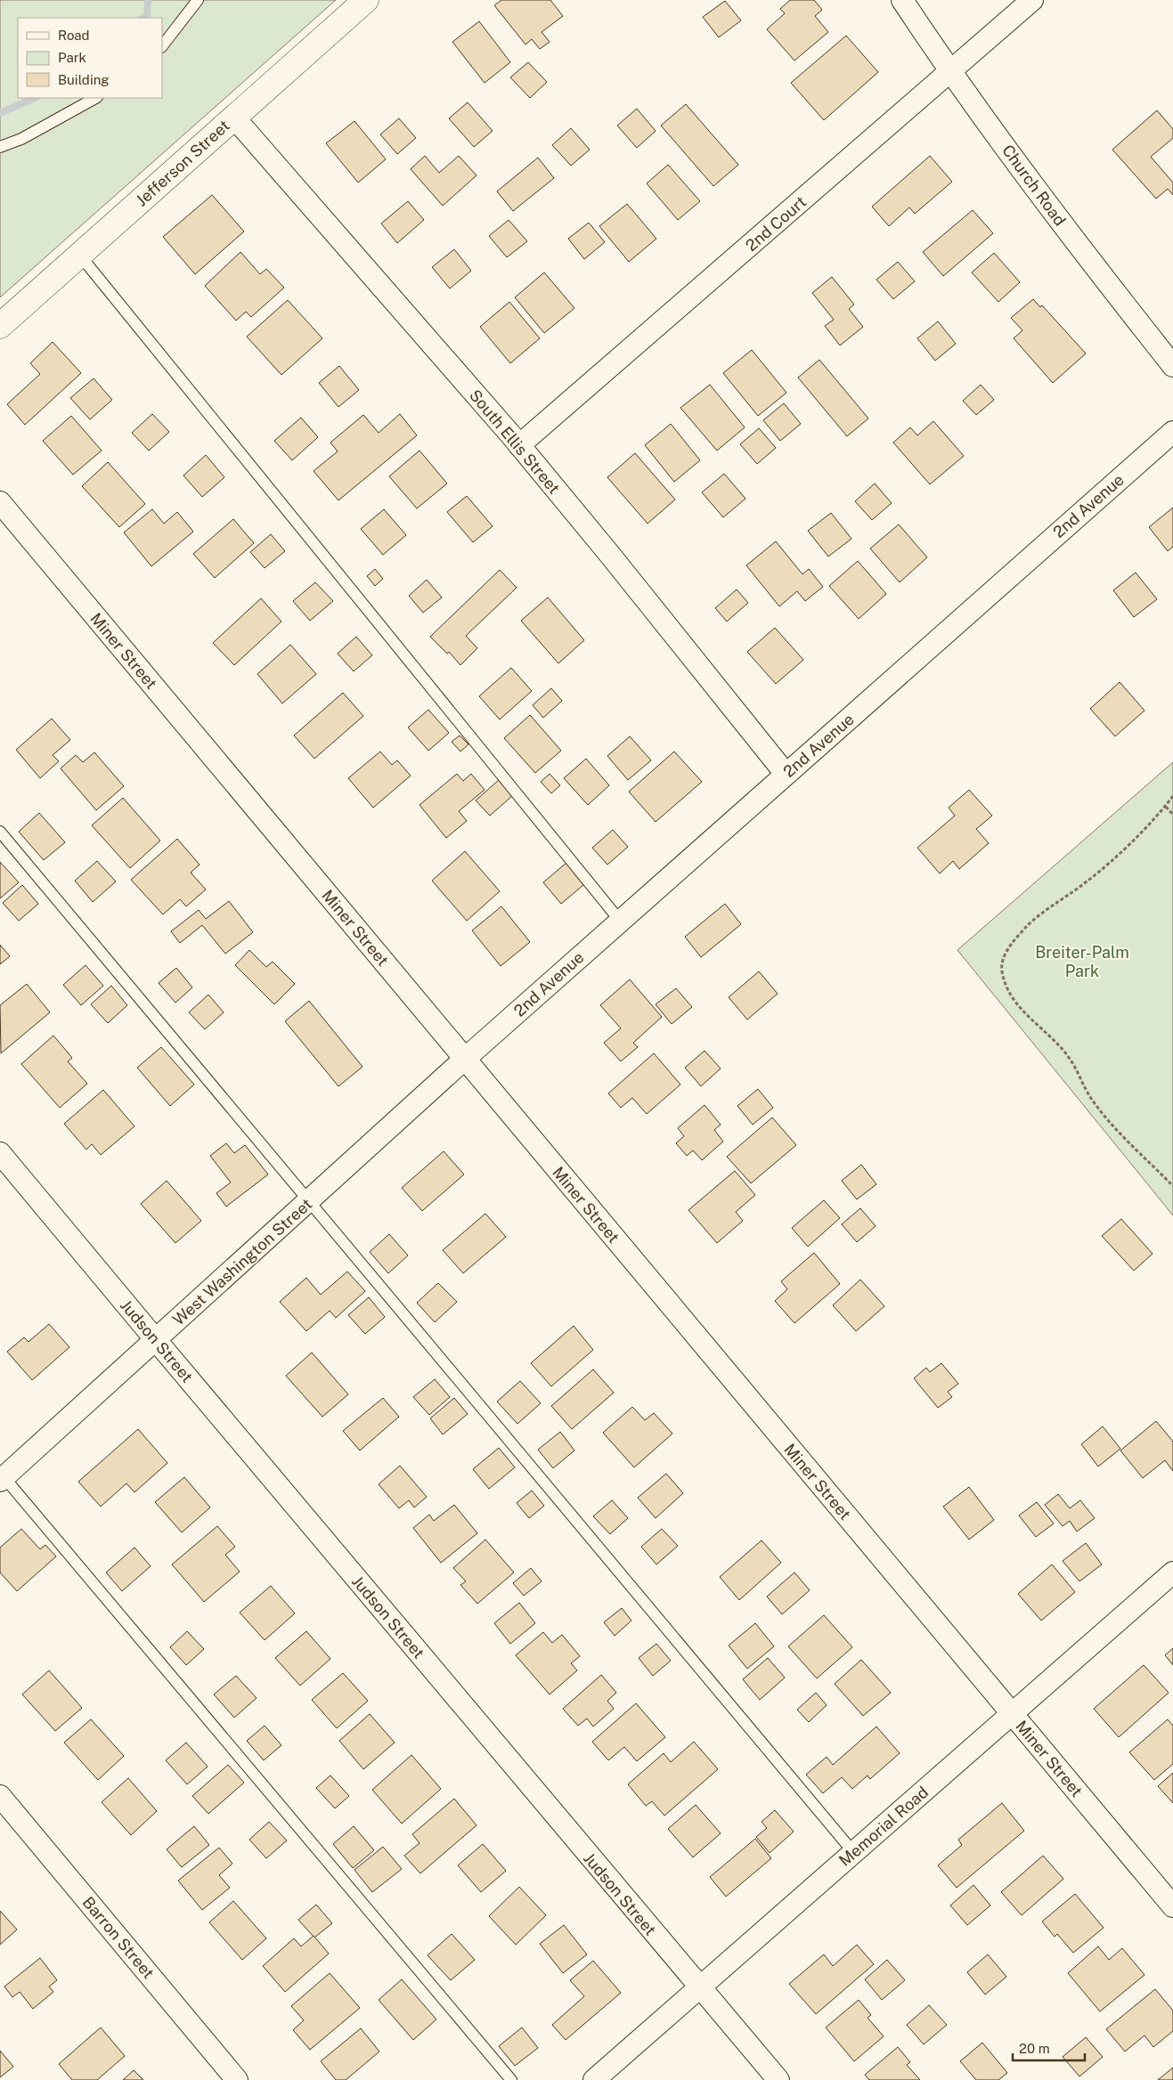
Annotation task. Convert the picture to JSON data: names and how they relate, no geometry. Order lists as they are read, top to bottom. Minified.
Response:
{"streets":{"street":["Jefferson Street","Church Road","2nd Court","South Ellis Street","2nd Avenue","Miner Street","West Washington Street","Judson Street","Memorial Road","Barron Street"]},"crossings":[["Jefferson Street","South Ellis Street"],["Church Road","2nd Court"],["2nd Court","South Ellis Street"],["South Ellis Street","2nd Avenue"],["2nd Avenue","Miner Street"],["2nd Avenue","West Washington Street"],["Miner Street","West Washington Street"],["Miner Street","Memorial Road"],["West Washington Street","Judson Street"],["Judson Street","Memorial Road"]],"parks":["Breiter-Palm Park"],"legend":["Road","Park","Building"],"scale_bar":"20 m"}
